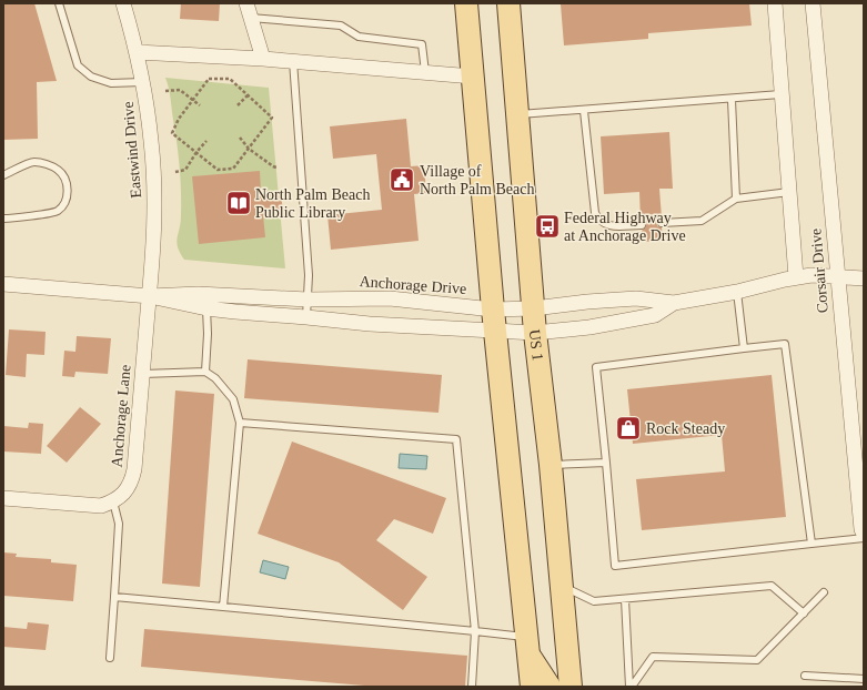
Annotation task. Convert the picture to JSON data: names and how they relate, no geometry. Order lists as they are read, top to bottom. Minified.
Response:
{"streets":{"main road":["US 1"],"street":["Eastwind Drive","Corsair Drive","Anchorage Drive","Anchorage Lane"]},"crossings":[["Eastwind Drive","Anchorage Drive"],["Eastwind Drive","Anchorage Lane"],["Anchorage Drive","US 1"],["Anchorage Drive","Anchorage Lane"]],"places":{"public building":["Village of North Palm Beach"],"library":["North Palm Beach Public Library"],"bus stop":["Federal Highway at Anchorage Drive"],"shop":["Rock Steady"]}}
